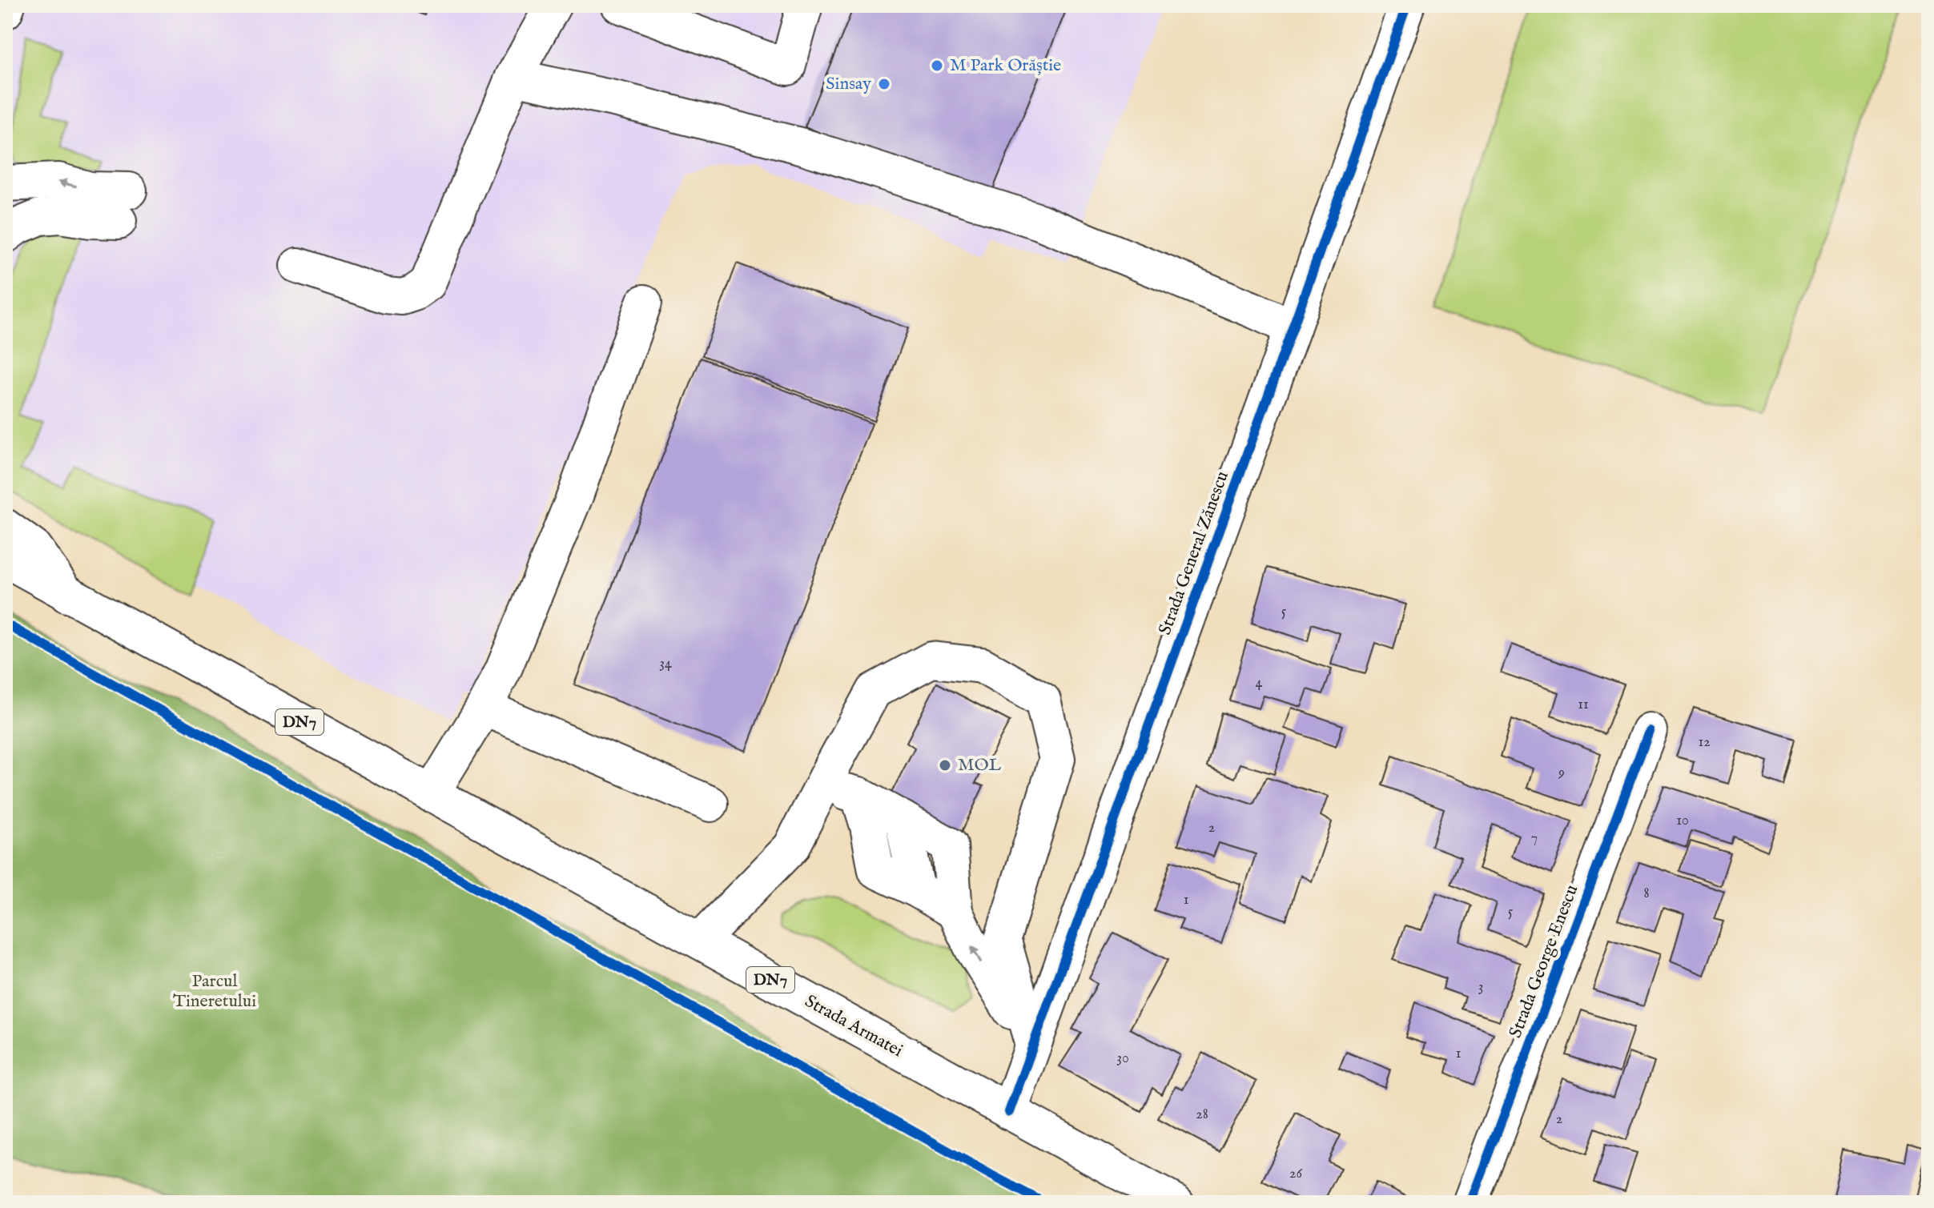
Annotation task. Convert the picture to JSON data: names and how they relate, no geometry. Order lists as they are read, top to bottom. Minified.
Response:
{"streets":{"street":["Strada General Zănescu","DN7","Strada George Enescu","Strada Armatei"]},"crossings":[["Strada General Zănescu","Strada Armatei"],["DN7","Strada Armatei"]],"parks":["Parcul Tineretului"],"places":["M Park Orăștie","Sinsay","MOL"],"house_numbers":["5","34","4","11","12","9","10","2","7","8","1","5","3","1","30","28","2","26"]}
